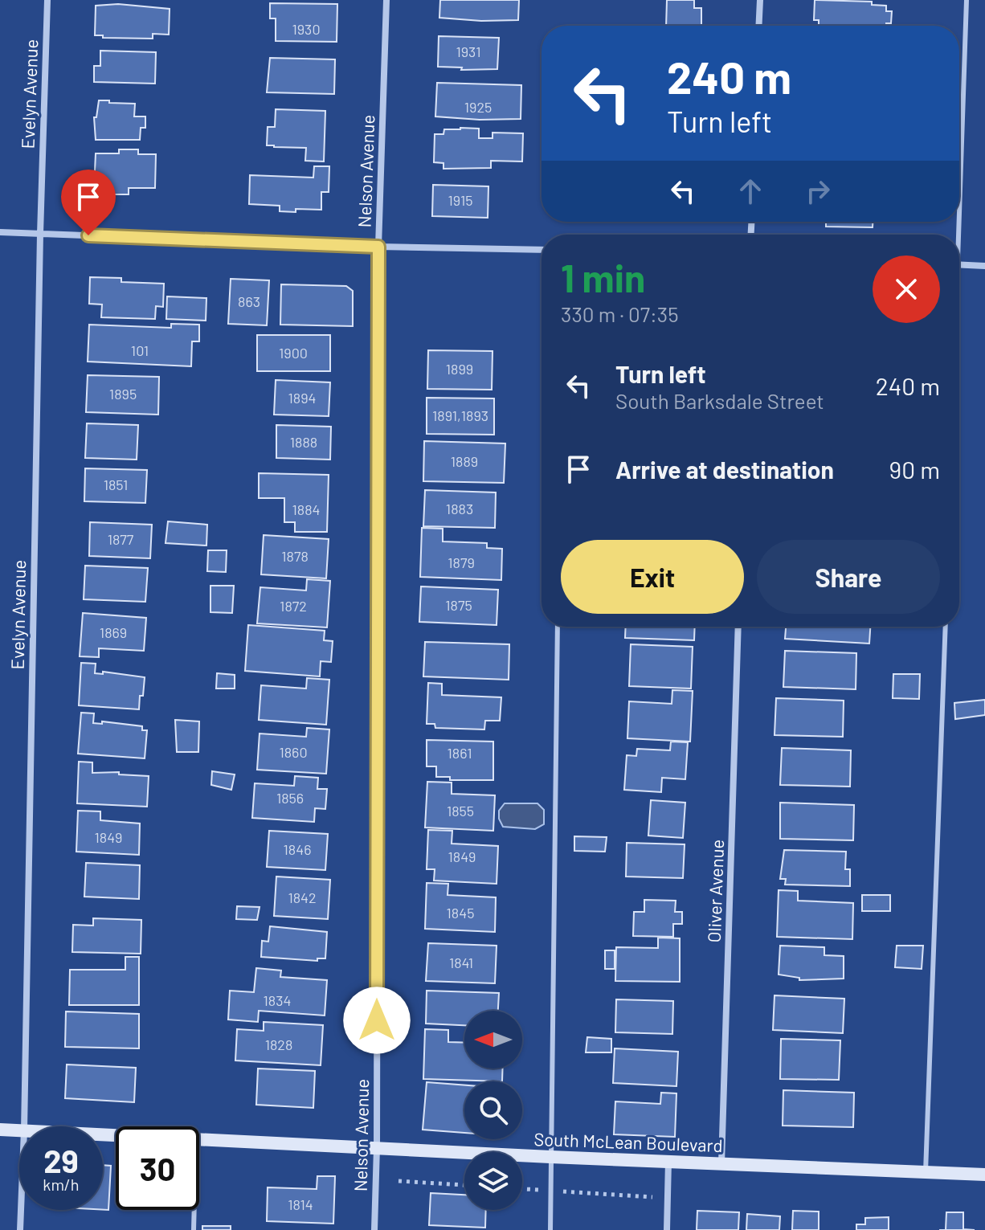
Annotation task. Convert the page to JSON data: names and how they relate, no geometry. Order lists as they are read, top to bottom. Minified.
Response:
{"streets":{"main road":["South McLean Boulevard"],"street":["Evelyn Avenue","Nelson Avenue","Oliver Avenue"]},"crossings":[["Nelson Avenue","South McLean Boulevard"],["Oliver Avenue","South McLean Boulevard"]],"house_numbers":["1930","1931","1925","1915","863","101","1900","1899","1895","1894","1891,1893","1888","1889","1851","1883","1884","1877","1878","1879","1875","1872","1869","1860","1861","1856","1855","1849","1846","1849","1842","1845","1841","1834","1828","1814"],"north":"left","page":{"turn":["240 m","Turn left"],"heading":["1 min","330 m · 07:35"],"list":[{"name":"Turn left","note":"South Barksdale Street","value":"240 m"},{"name":"Arrive at destination","value":"90 m"}],"buttons":["Exit","Share"],"speed":"29 km/h","limit":"30"}}
